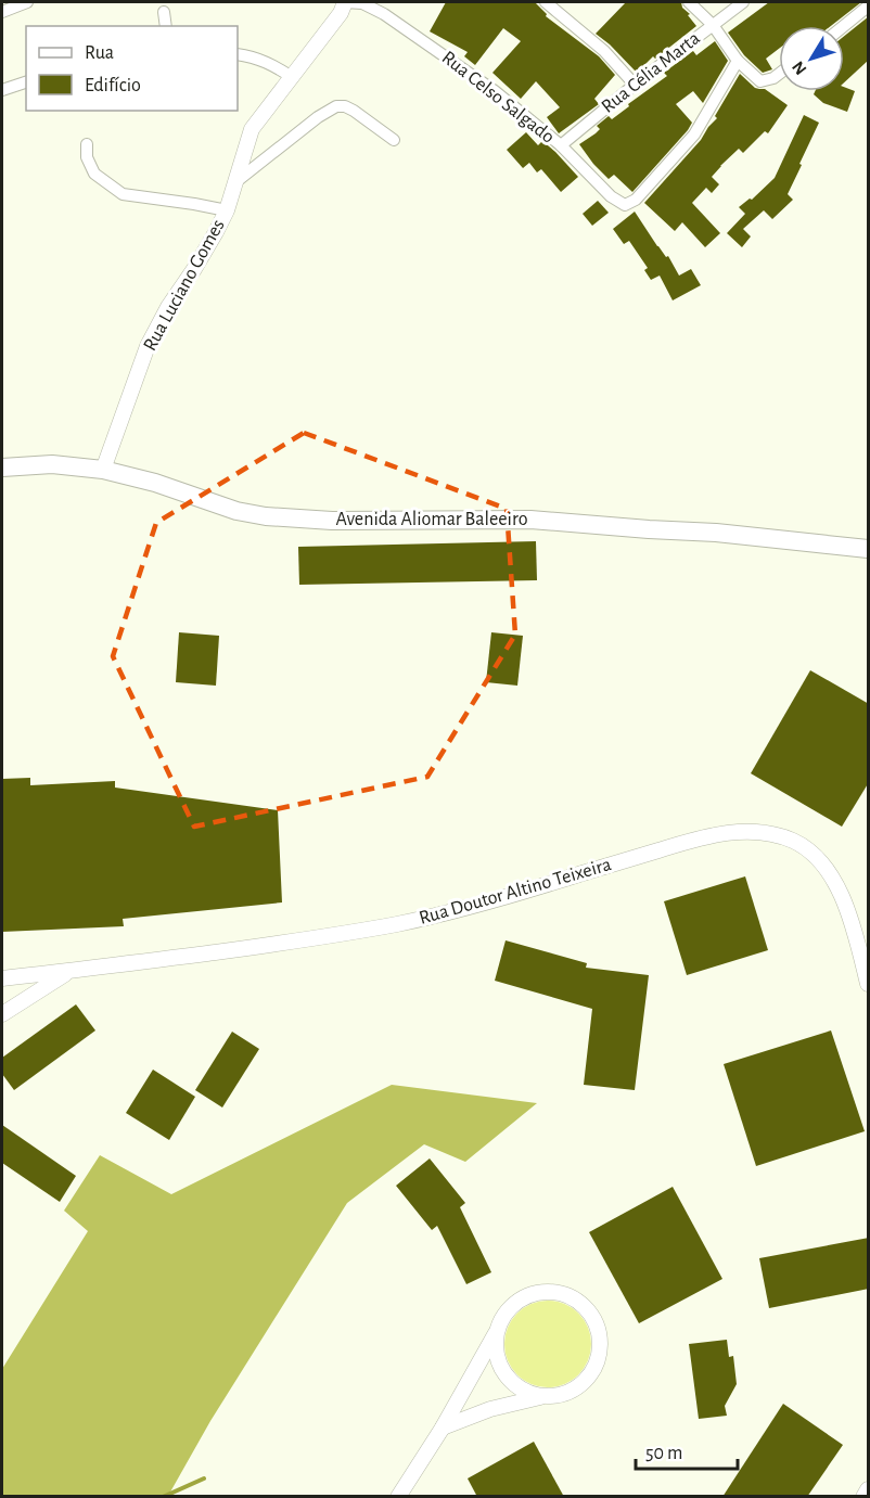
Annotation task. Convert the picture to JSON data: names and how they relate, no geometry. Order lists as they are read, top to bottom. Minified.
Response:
{"streets":{"main road":["Avenida Aliomar Baleeiro"],"street":["Rua Célia Marta","Rua Celso Salgado","Rua Luciano Gomes","Rua Doutor Altino Teixeira"]},"crossings":[["Rua Célia Marta","Rua Celso Salgado"],["Rua Celso Salgado","Rua Luciano Gomes"],["Rua Luciano Gomes","Avenida Aliomar Baleeiro"]],"legend":["Rua","Edifício"],"scale_bar":"50 m","north":"bottom left"}
